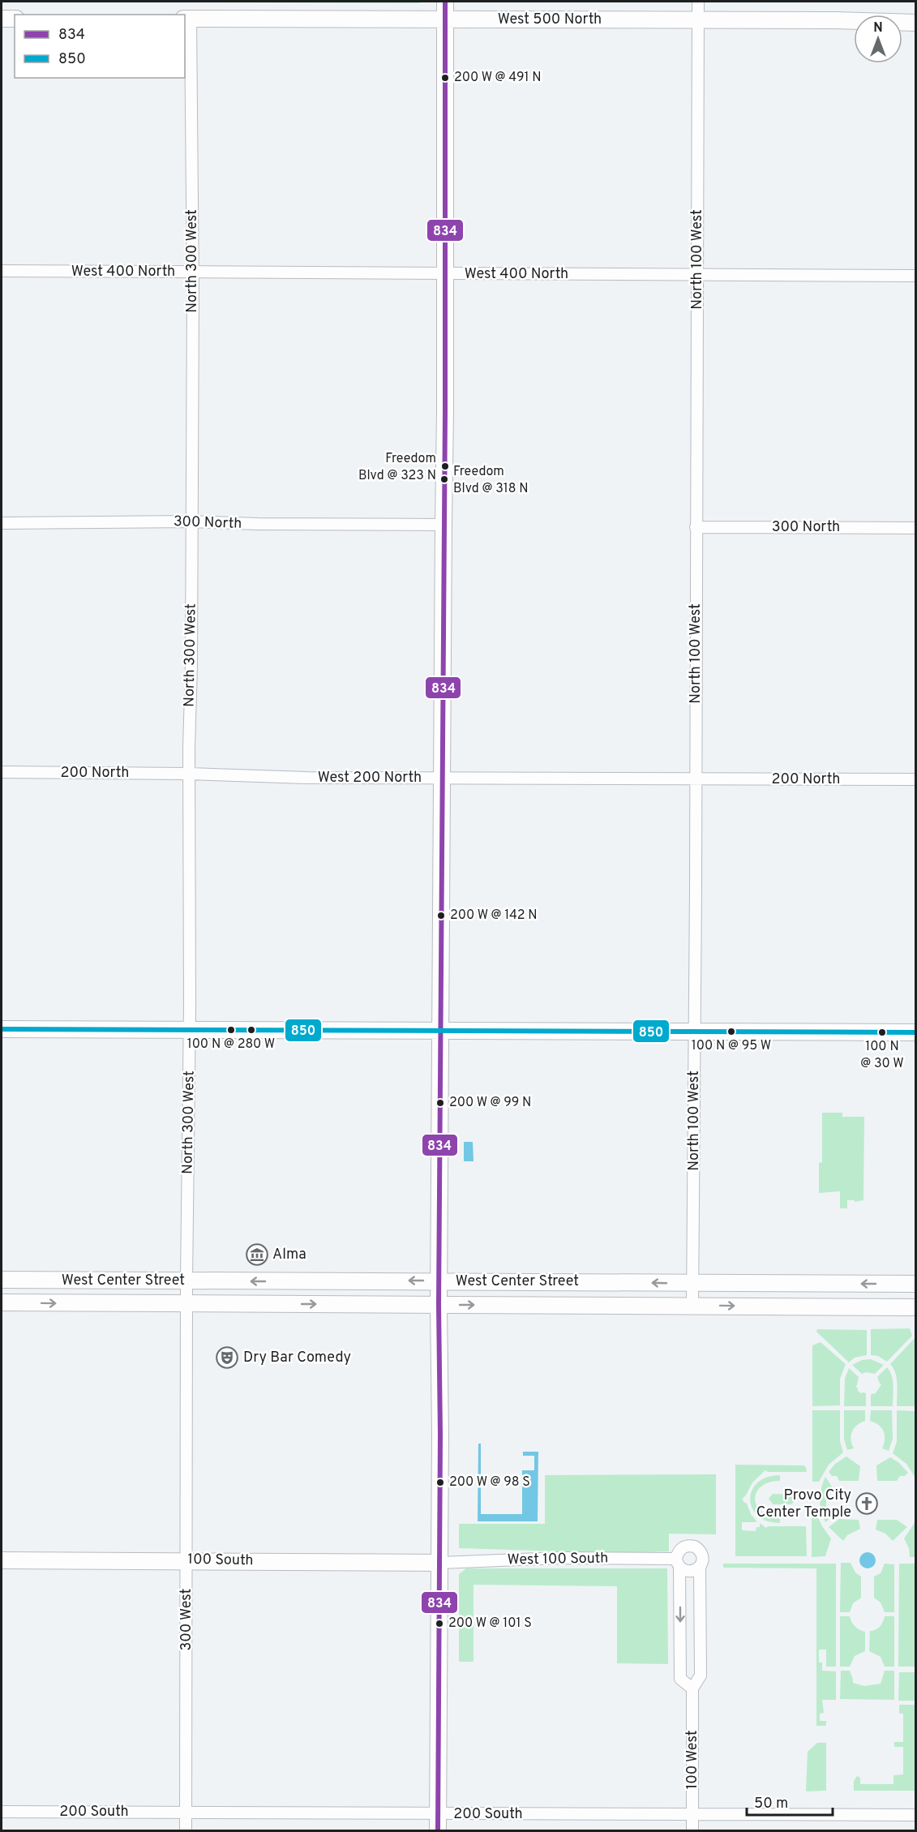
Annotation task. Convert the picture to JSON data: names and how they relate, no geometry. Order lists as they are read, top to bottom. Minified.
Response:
{"streets":{"main road":["West 500 North","West Center Street","100 South"],"street":["North 100 West","North 300 West","West 400 North","300 North","200 North","West 200 North","West 100 South","300 West","100 West","200 South"]},"crossings":[["West 500 North","North 100 West"],["West 500 North","North 300 West"],["North 100 West","West 400 North"],["North 100 West","300 North"],["North 100 West","200 North"],["North 100 West","West 200 North"],["North 100 West","West Center Street"],["North 300 West","West 400 North"],["North 300 West","300 North"],["North 300 West","200 North"],["North 300 West","West 200 North"],["North 300 West","West Center Street"],["North 300 West","300 West"],["200 North","West 200 North"],["West Center Street","300 West"],["West 100 South","100 South"],["100 South","300 West"],["300 West","200 South"],["100 West","200 South"]],"places":{"other":["200 W @ 491 N","Freedom Blvd @ 323 N","Freedom Blvd @ 318 N","200 W @ 142 N","100 N @ 280 W","100 N @ 95 W","100 N @ 30 W","200 W @ 99 N","200 W @ 98 S","200 W @ 101 S"],"museum":["Alma"],"theatre":["Dry Bar Comedy"],"church":["Provo City Center Temple"]},"lines":["transit line 834","transit line 850"],"legend":["834","850"],"scale_bar":"50 m","north":"top"}
